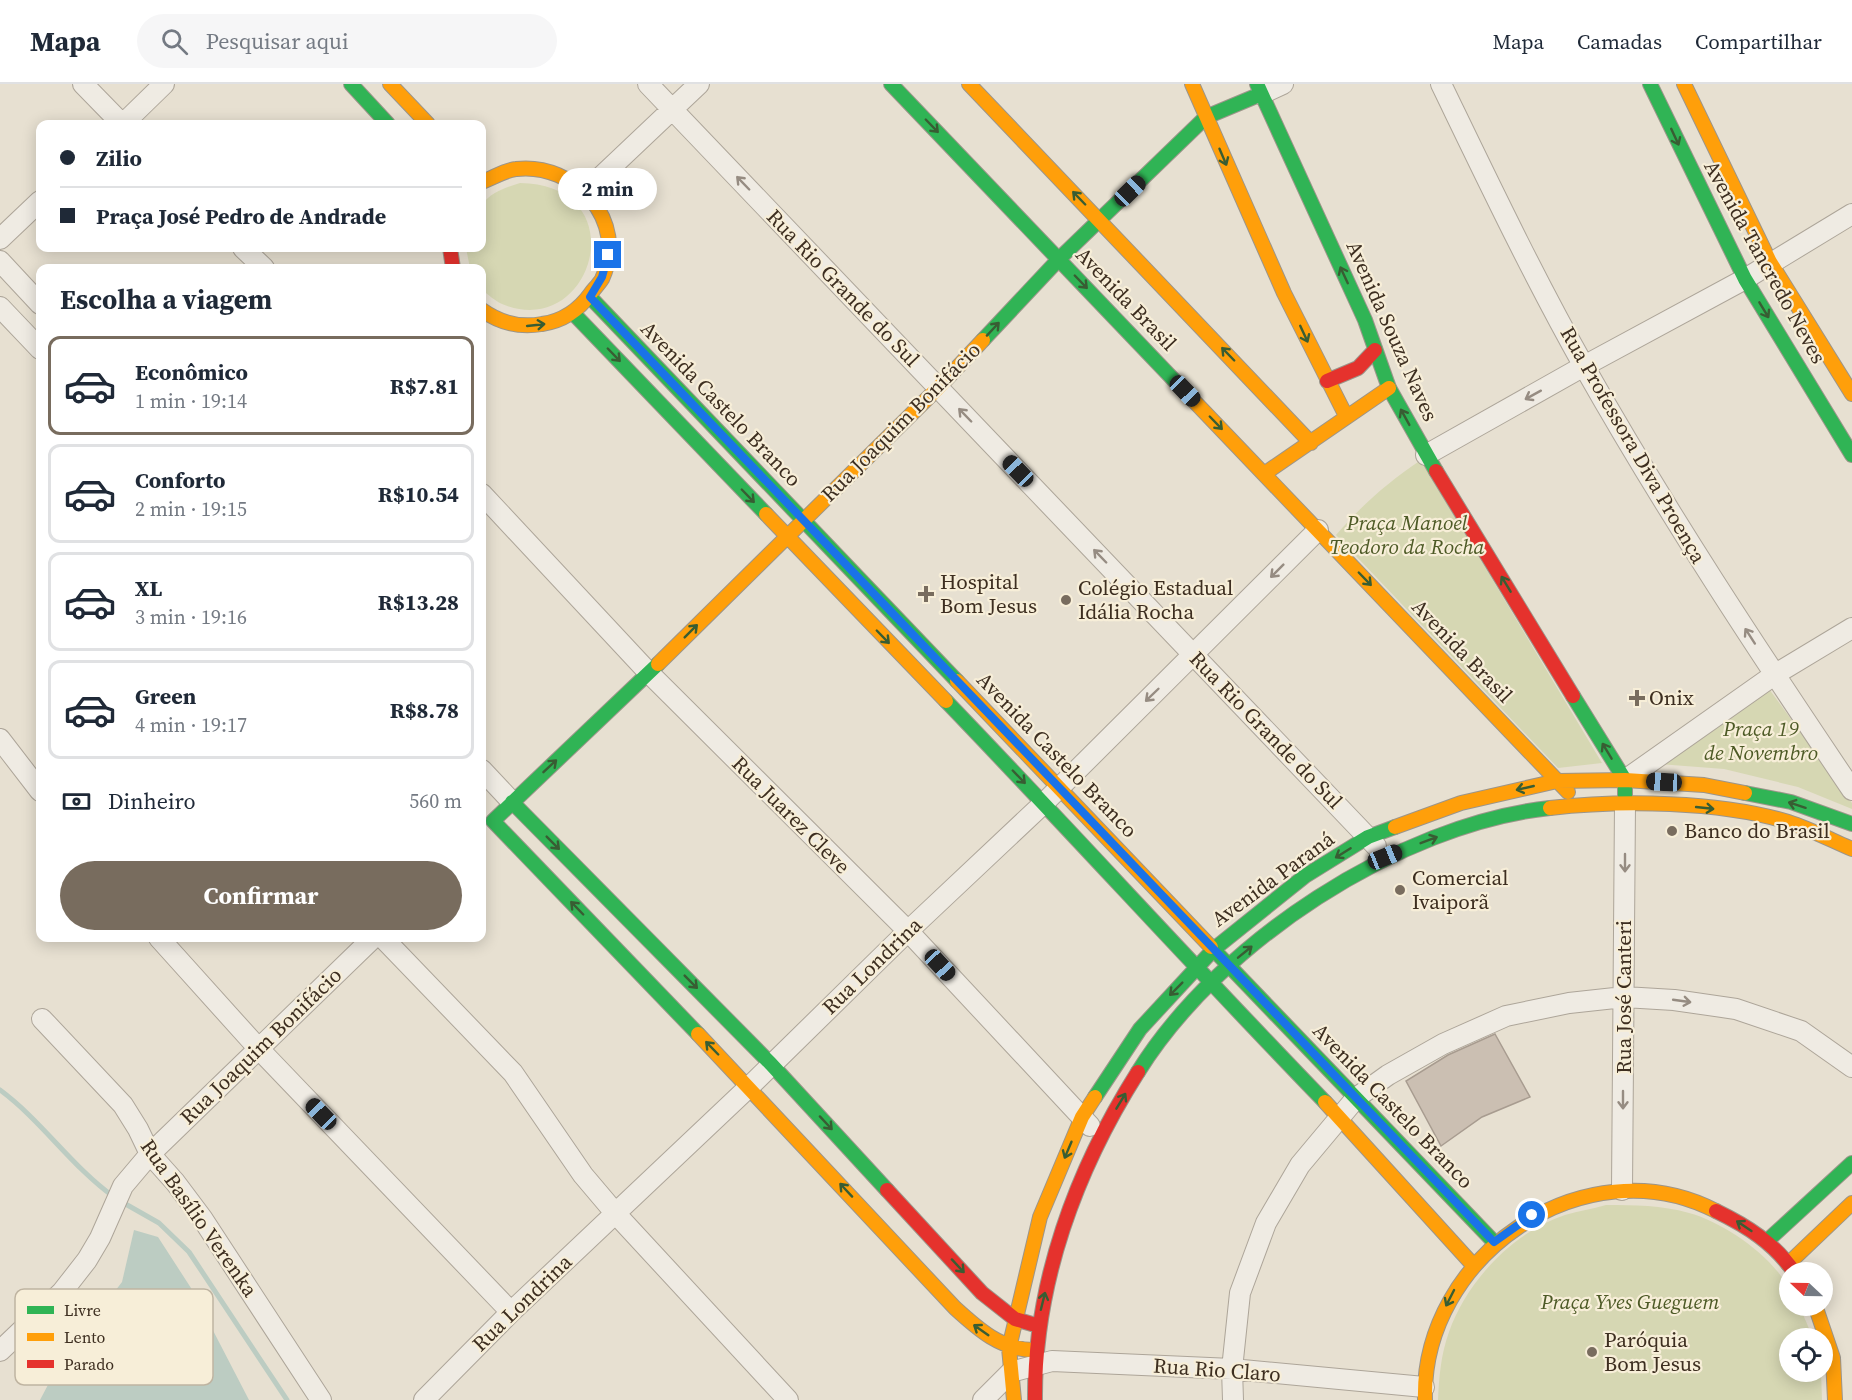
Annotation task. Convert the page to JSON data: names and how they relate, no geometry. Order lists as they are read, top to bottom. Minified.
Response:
{"streets":{"street":["Avenida Tancredo Neves","Rua Rio Grande do Sul","Avenida Brasil","Avenida Souza Naves","Avenida Castelo Branco","Rua Joaquim Bonifácio","Rua Professora Diva Proença","Rua Juarez Cleve","Avenida Paraná","Rua Londrina","Rua José Canteri","Rua Basílio Verenka","Rua Rio Claro"]},"crossings":[["Rua Rio Grande do Sul","Rua Joaquim Bonifácio"],["Rua Rio Grande do Sul","Avenida Paraná"],["Rua Rio Grande do Sul","Rua Londrina"],["Avenida Brasil","Rua Joaquim Bonifácio"],["Avenida Brasil","Avenida Paraná"],["Avenida Brasil","Rua Londrina"],["Avenida Souza Naves","Rua Joaquim Bonifácio"],["Avenida Souza Naves","Avenida Paraná"],["Avenida Castelo Branco","Rua Joaquim Bonifácio"],["Avenida Castelo Branco","Avenida Paraná"],["Avenida Castelo Branco","Rua Londrina"],["Rua Joaquim Bonifácio","Rua Juarez Cleve"],["Rua Joaquim Bonifácio","Rua Basílio Verenka"],["Rua Juarez Cleve","Avenida Paraná"],["Rua Juarez Cleve","Rua Londrina"],["Avenida Paraná","Rua José Canteri"],["Avenida Paraná","Rua Rio Claro"]],"one_way":["Rua Rio Grande do Sul","Rua Joaquim Bonifácio","Rua Professora Diva Proença","Rua José Canteri"],"parks":["Praça Manoel Teodoro da Rocha","Praça 19 de Novembro","Praça Yves Gueguem"],"places":{"health":["Hospital Bom Jesus","Onix"],"other":["Colégio Estadual Idália Rocha","Banco do Brasil","Comercial Ivaiporã","Paróquia Bom Jesus"]},"legend":["Livre","Lento","Parado"],"north":"left","page":{"header":"Mapa","search":"Pesquisar aqui","nav":["Mapa","Camadas","Compartilhar"],"banner":["Zilio","Praça José Pedro de Andrade"],"bubble":"2 min","heading":"Escolha a viagem","list":[{"name":"Econômico","note":"1 min · 19:14","value":"R$7.81"},{"name":"Conforto","note":"2 min · 19:15","value":"R$10.54"},{"name":"XL","note":"3 min · 19:16","value":"R$13.28"},{"name":"Green","note":"4 min · 19:17","value":"R$8.78"}],"pay":["Dinheiro","560 m"],"buttons":"Confirmar"}}
